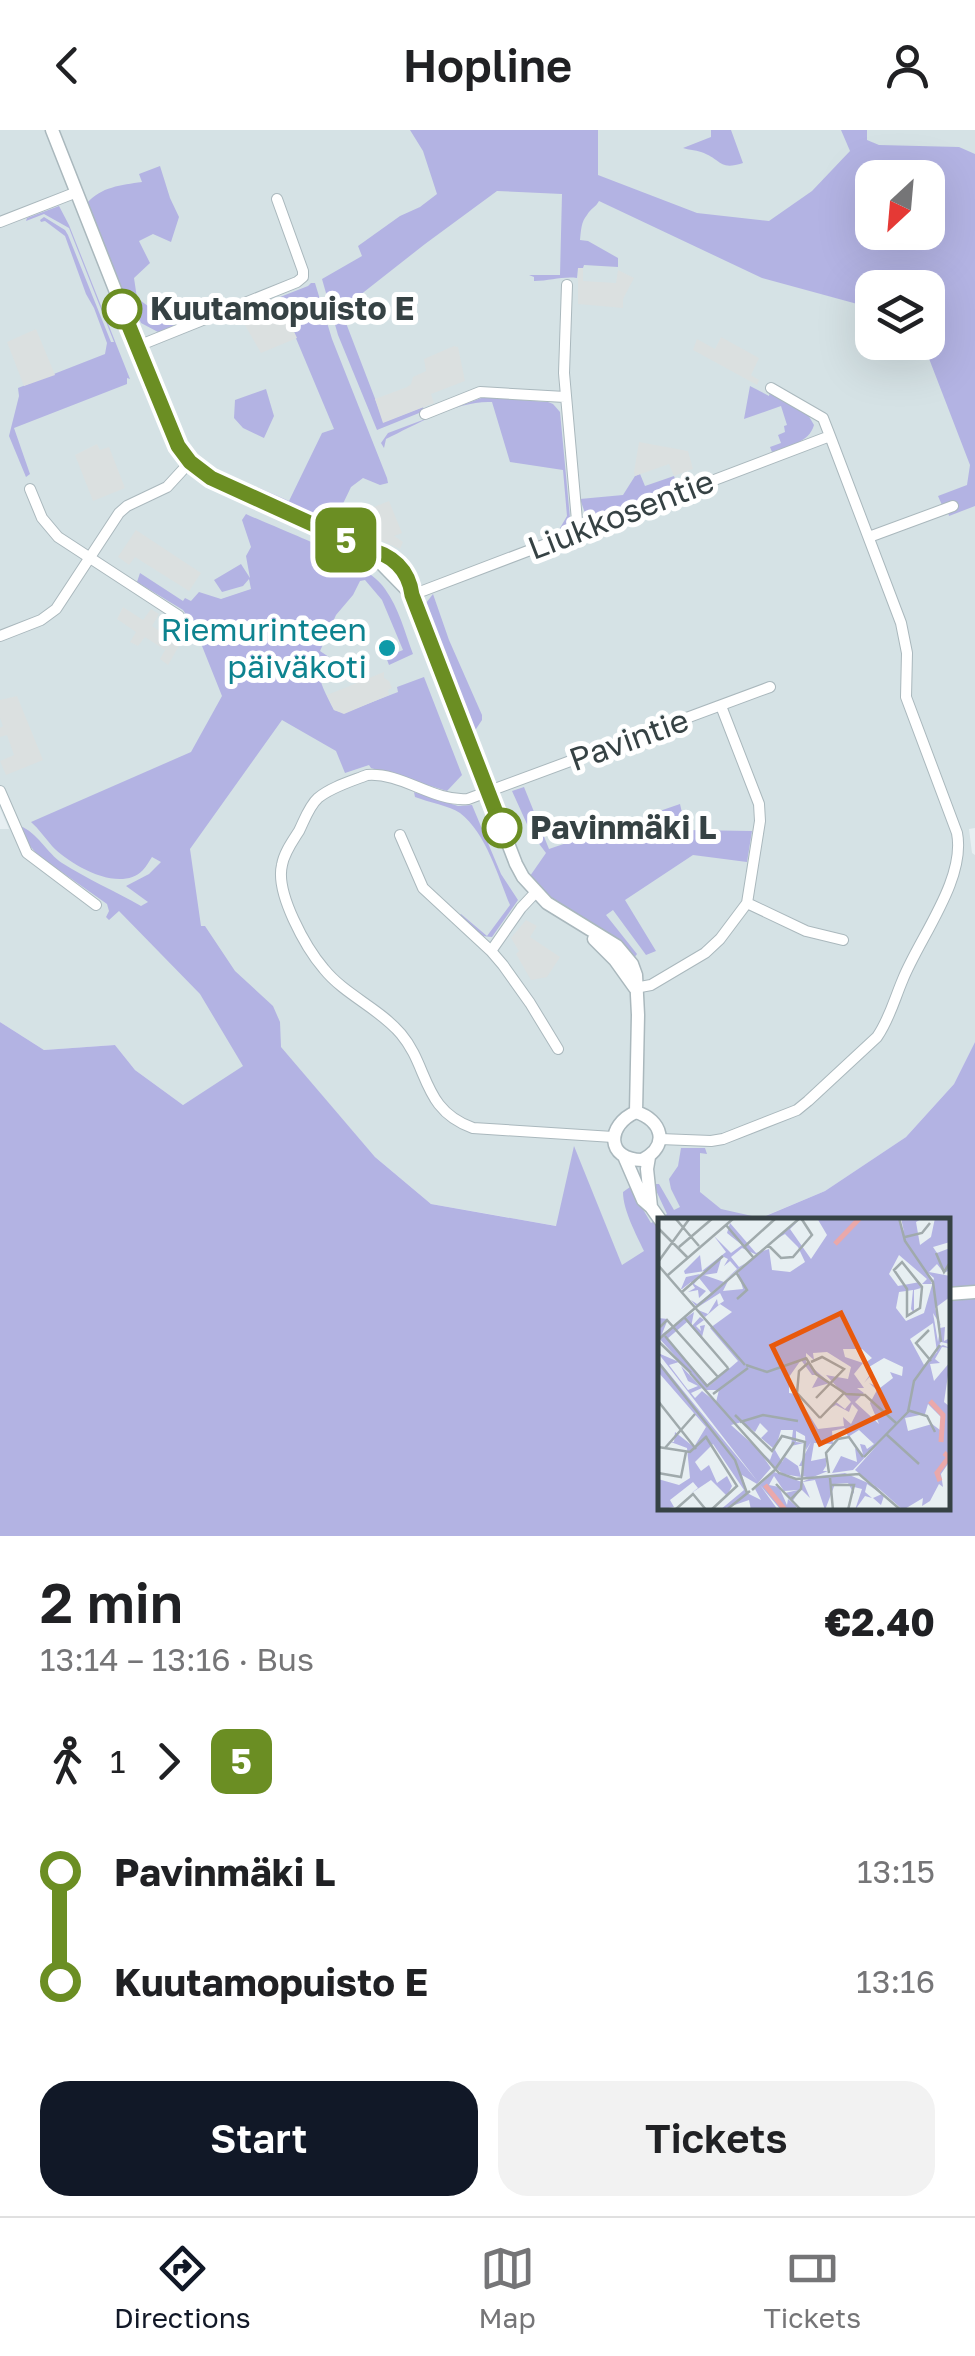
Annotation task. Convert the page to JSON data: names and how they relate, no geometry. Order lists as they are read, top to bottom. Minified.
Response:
{"streets":{"street":["Liukkosentie","Pavintie"]},"places":["Kuutamopuisto E","Riemurinteen päiväkoti","Pavinmäki L"],"lines":["bus line 5"],"north":"bottom left","page":{"header":"Hopline","on_map":"5","heading":["2 min","13:14 – 13:16 · Bus","€2.40"],"legs":["1","5"],"list":[{"name":"Pavinmäki L","value":"13:15"},{"name":"Kuutamopuisto E","value":"13:16"}],"buttons":["Start","Tickets"],"tabs":["Directions","Map","Tickets"]}}
